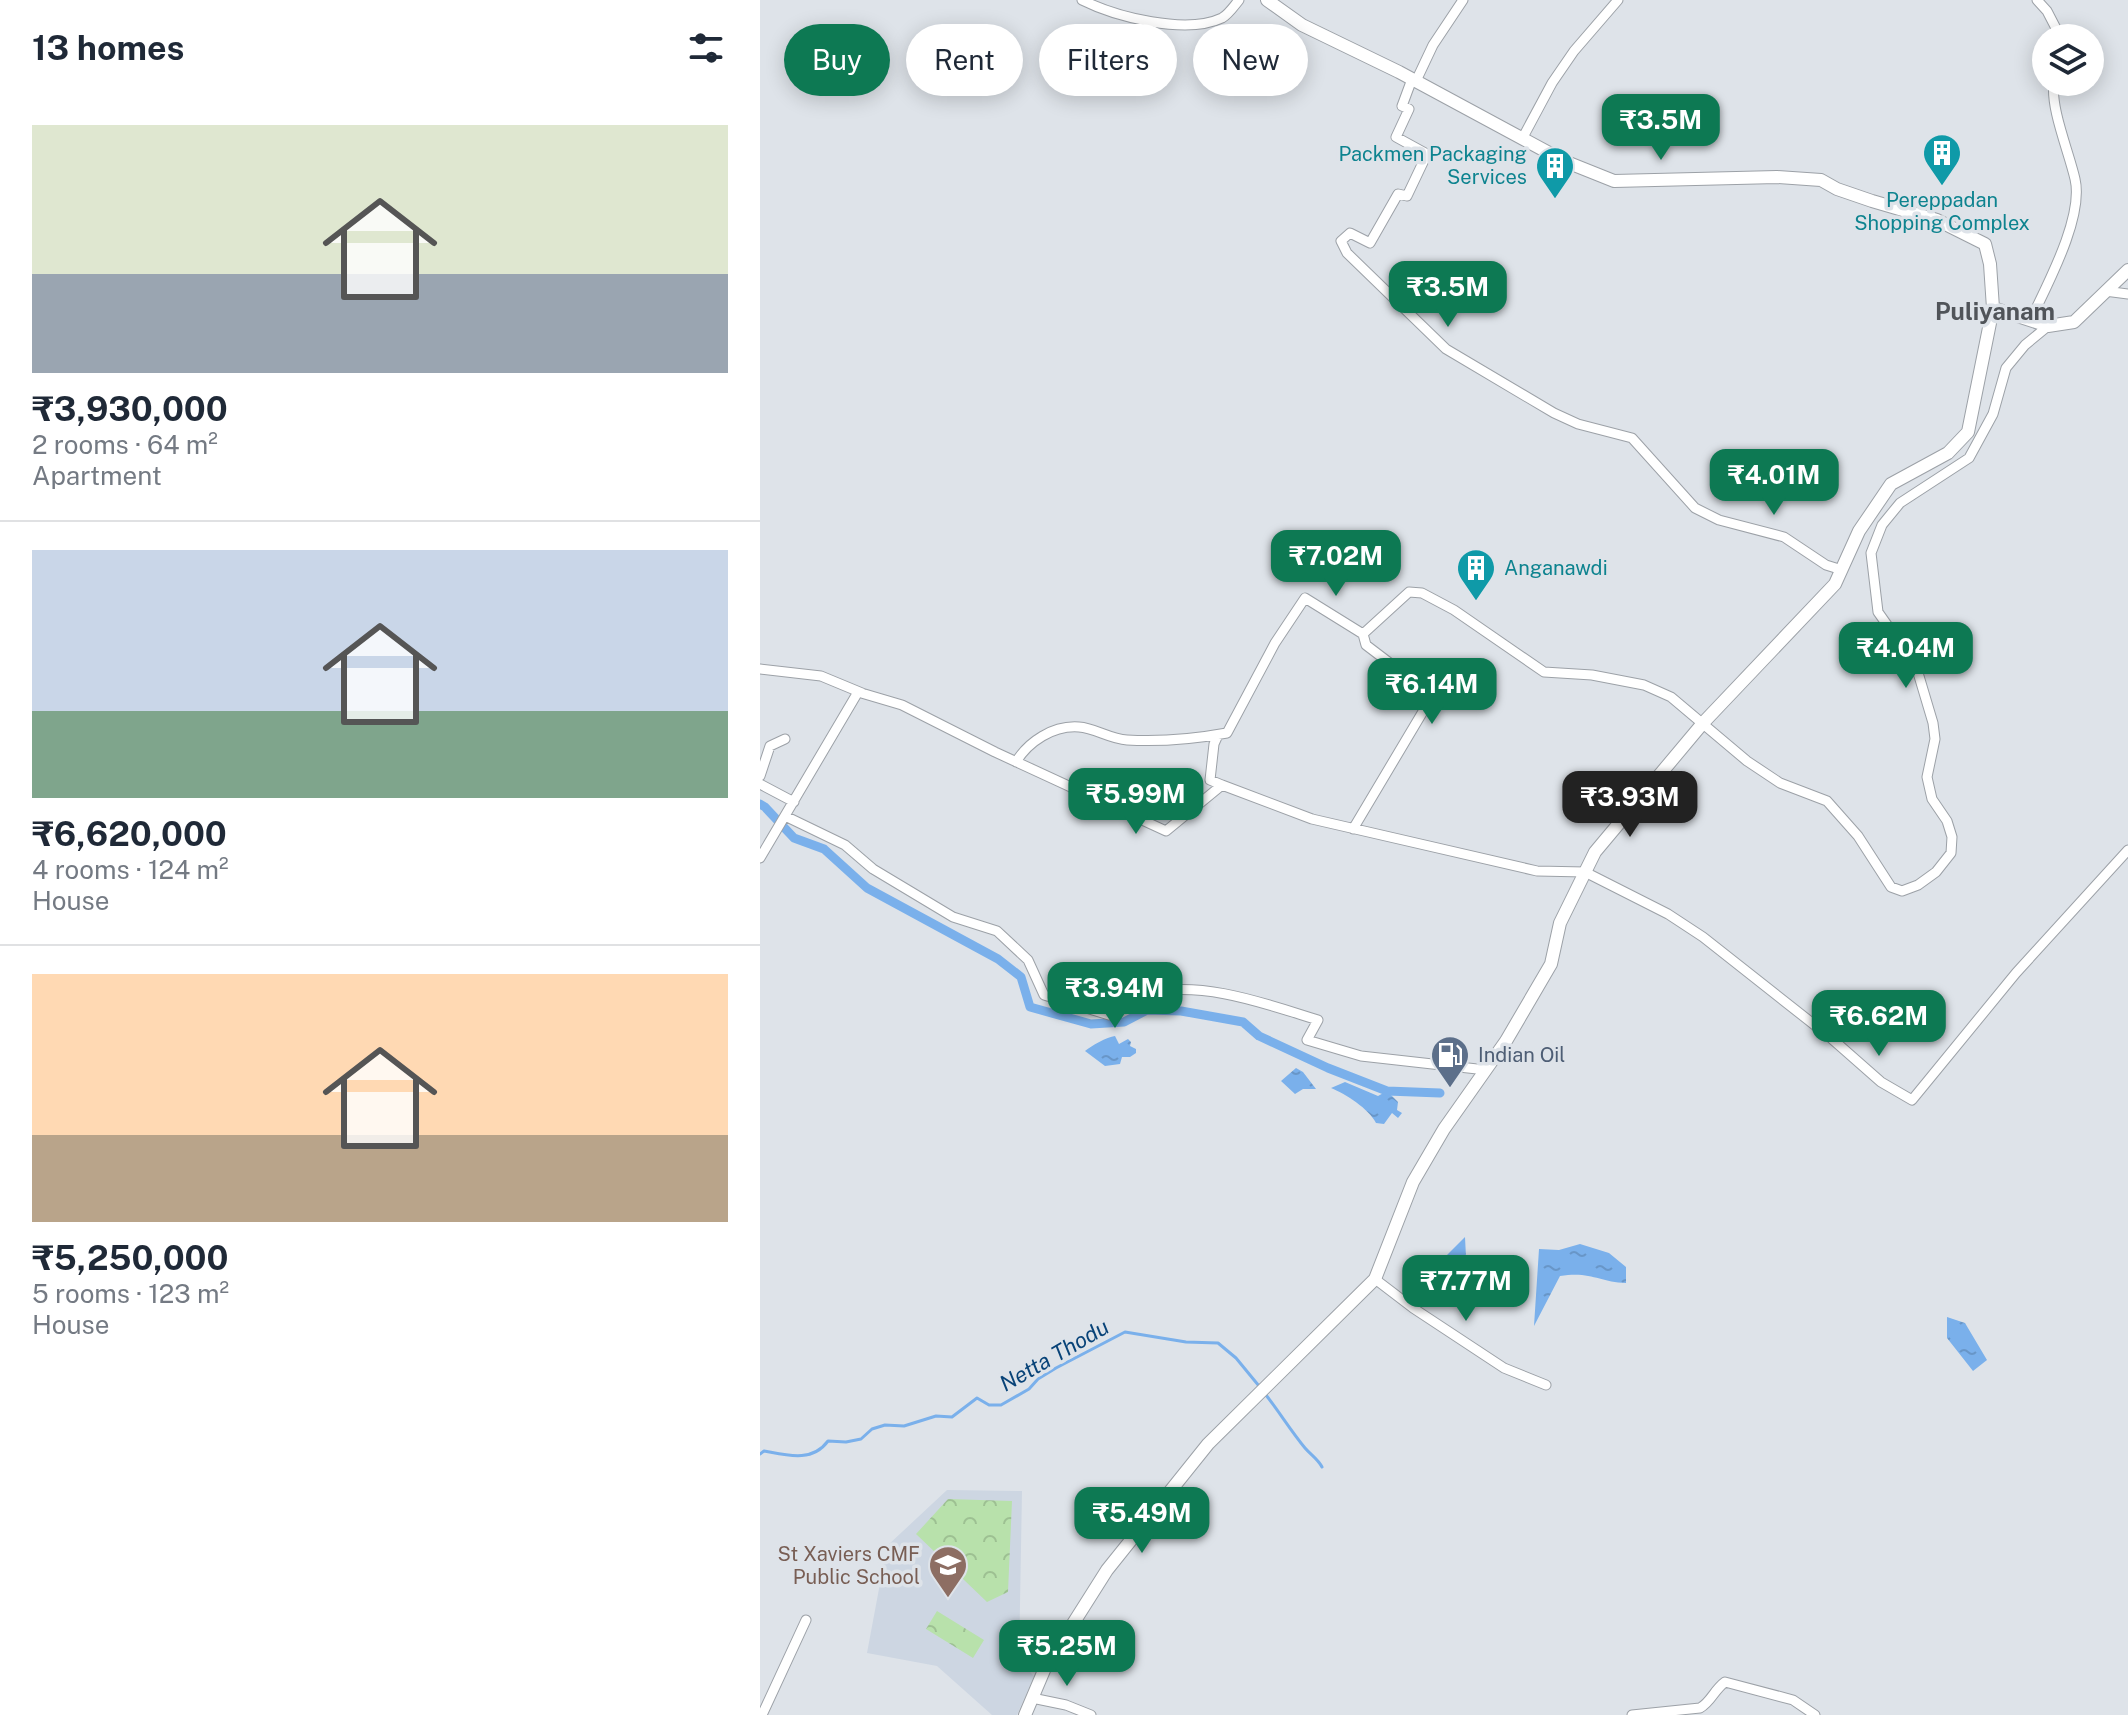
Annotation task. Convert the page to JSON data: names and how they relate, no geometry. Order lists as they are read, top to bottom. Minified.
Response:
{"districts":["Puliyanam"],"water":["Netta Thodu"],"places":{"building":["Pereppadan Shopping Complex","Packmen Packaging Services","Anganawdi"],"fuel station":["Indian Oil"],"school or university":["St Xaviers CMF Public School"]},"page":{"heading":"13 homes","chip":["Buy","Rent","Filters","New"],"price":["₹3.5M","₹3.5M","₹4.01M","₹7.02M","₹4.04M","₹6.14M","₹5.99M","₹3.93M","₹3.94M","₹6.62M","₹7.77M","₹5.49M","₹5.25M"],"list":[{"name":"₹3,930,000","note":"2 rooms · 64 m² · Apartment"},{"name":"₹6,620,000","note":"4 rooms · 124 m² · House"},{"name":"₹5,250,000","note":"5 rooms · 123 m² · House"}]}}
